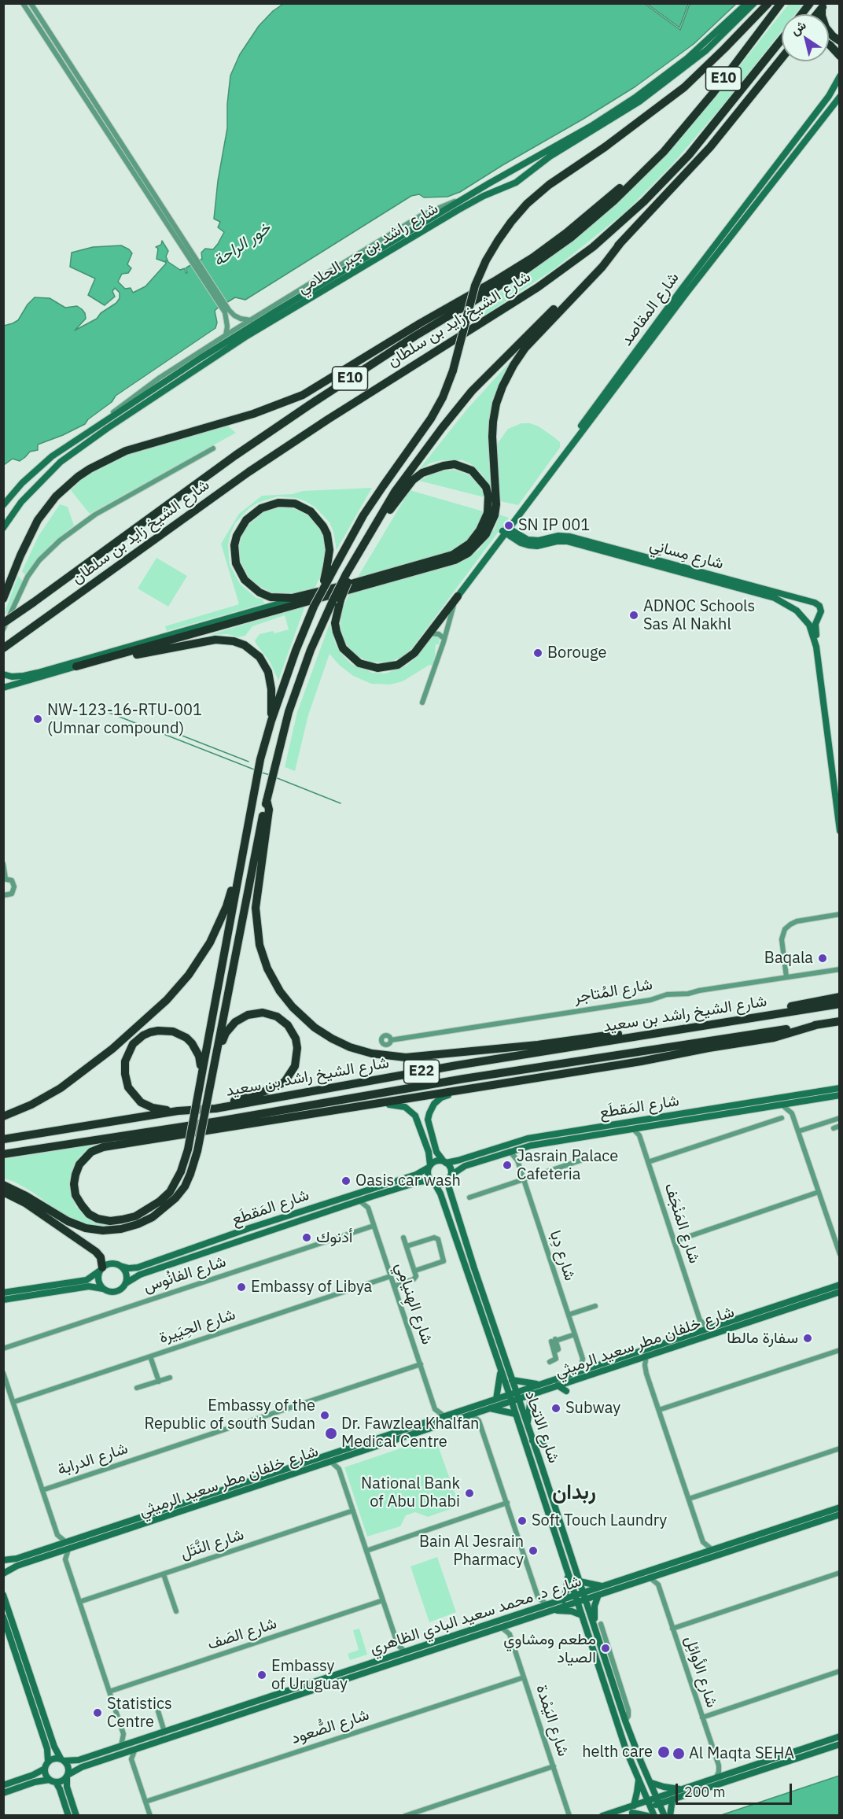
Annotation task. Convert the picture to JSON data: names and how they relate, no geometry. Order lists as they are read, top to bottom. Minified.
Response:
{"streets":{"highway":["E10","شارع الشيخ زايد بن سلطان","شارع الشيخ راشد بن سعيد","E22"],"street":["شارع راشد بن جبر الحلامي","شارع المقاصد","شارع مِسانِي","شارع المُتاجر","شارع المَقطَع","شارع المَنْجَف","شارع دِبا","شارع الفانُوس","شارع الهِنيامِي","شارع الحِيَيرة","شارع خلفان مطر سعيد الرميثي","شارع الاتحاد","شارع الدرابة","شارع النَّتَل","شارع د. محمد سعيد البادي الظاهري","شارع الصَف","شارع الأوائِل","شارع اليَمْدة","شارع الصُّعود"]},"crossings":[["شارع المقاصد","شارع مِسانِي"],["شارع المَقطَع","شارع المَنْجَف"],["شارع المَقطَع","شارع دِبا"],["شارع المَقطَع","شارع الاتحاد"],["شارع المَنْجَف","شارع خلفان مطر سعيد الرميثي"],["شارع دِبا","شارع خلفان مطر سعيد الرميثي"],["شارع الفانُوس","شارع الهِنيامِي"],["شارع الهِنيامِي","شارع الحِيَيرة"],["شارع الهِنيامِي","شارع الدرابة"],["شارع خلفان مطر سعيد الرميثي","شارع الاتحاد"],["شارع الاتحاد","شارع د. محمد سعيد البادي الظاهري"],["شارع د. محمد سعيد البادي الظاهري","شارع الأوائِل"],["شارع اليَمْدة","شارع الصُّعود"]],"districts":["ربدان"],"water":["خور الراحة"],"places":["SN IP 001","ADNOC Schools Sas Al Nakhl","Borouge","NW-123-16-RTU-001 (Umnar compound)","Baqala","Jasrain Palace Cafeteria","Oasis car wash","أدنوك","Embassy of Libya","سفارة مالطا","Subway","Embassy of the Republic of south Sudan","Dr. Fawzlea Khalfan Medical Centre","National Bank of Abu Dhabi","Soft Touch Laundry","Bain Al Jesrain Pharmacy","مطعم ومشاوي الصياد","Embassy of Uruguay","Statistics Centre","helth care","Al Maqta SEHA"],"scale_bar":"200 m","north":"top left"}
